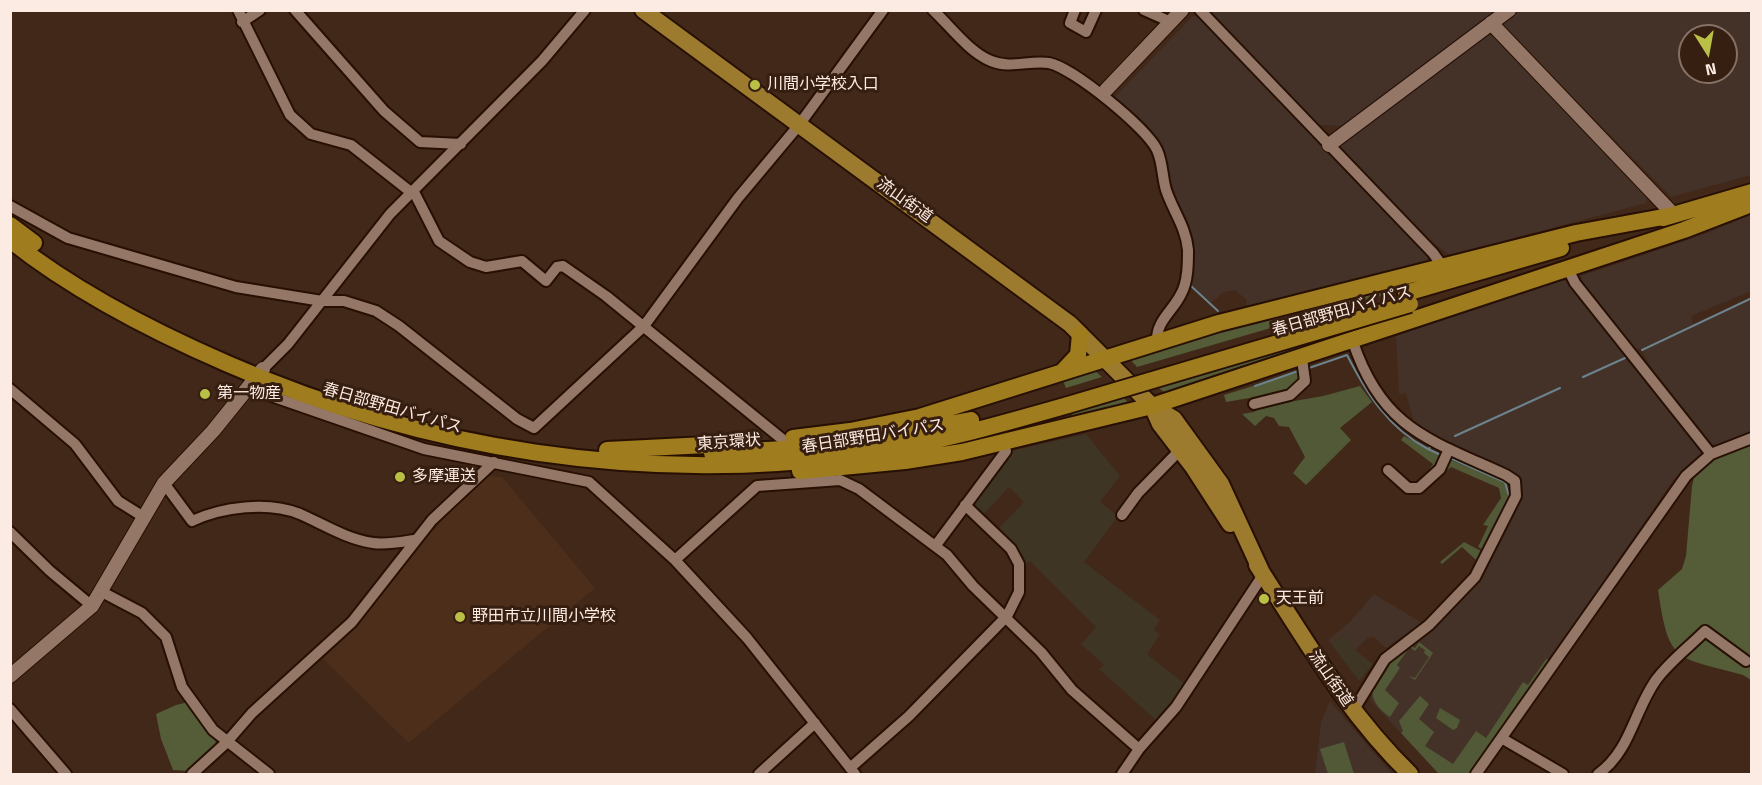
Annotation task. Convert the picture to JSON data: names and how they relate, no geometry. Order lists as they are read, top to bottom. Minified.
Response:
{"streets":{"highway":["春日部野田バイパス","東京環状"],"main road":["流山街道"]},"crossings":[["流山街道","東京環状"],["春日部野田バイパス","東京環状"]],"places":["川間小学校入口","第一物産","多摩運送","天王前","野田市立川間小学校"],"north":"bottom"}
